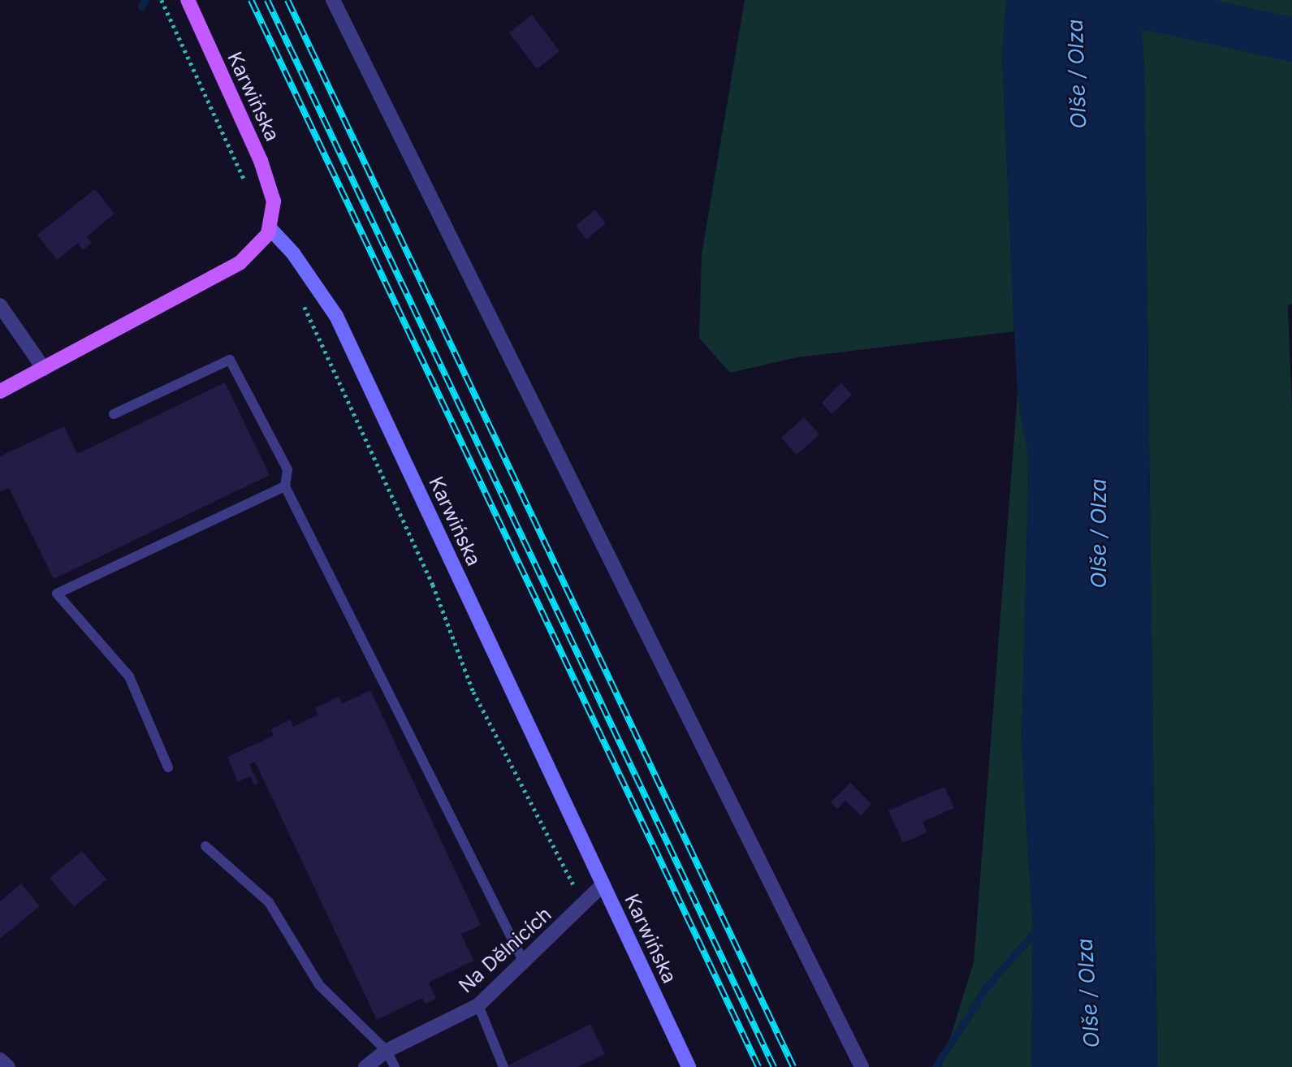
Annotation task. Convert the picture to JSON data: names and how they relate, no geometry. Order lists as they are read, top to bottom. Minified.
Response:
{"streets":{"main road":["Karwińska"],"street":["Na Dělnicích"]},"crossings":[["Karwińska","Na Dělnicích"]],"water":["Olše / Olza"]}
